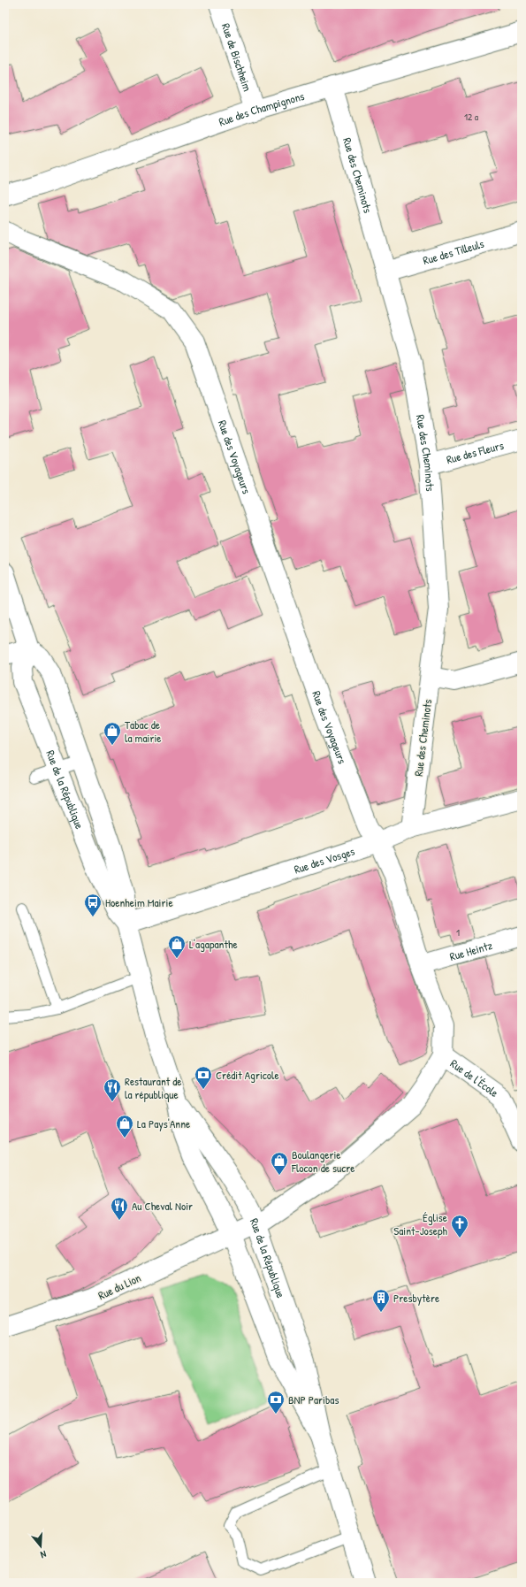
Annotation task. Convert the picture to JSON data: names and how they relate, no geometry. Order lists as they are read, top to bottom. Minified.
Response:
{"streets":{"street":["Rue de Bischheim","Rue des Champignons","Rue des Cheminots","Rue des Tilleuls","Rue des Fleurs","Rue des Voyageurs","Rue de la République","Rue des Vosges","Rue Heintz","Rue de l'École","Rue du Lion"]},"crossings":[["Rue de Bischheim","Rue des Champignons"],["Rue des Champignons","Rue des Cheminots"],["Rue des Cheminots","Rue des Tilleuls"],["Rue des Cheminots","Rue des Fleurs"],["Rue des Cheminots","Rue des Vosges"],["Rue des Voyageurs","Rue de la République"],["Rue des Voyageurs","Rue des Vosges"],["Rue des Voyageurs","Rue Heintz"],["Rue des Voyageurs","Rue de l'École"],["Rue des Voyageurs","Rue du Lion"],["Rue de la République","Rue des Vosges"],["Rue de la République","Rue du Lion"]],"places":{"shop":["Tabac de la mairie","L'agapanthe","La Pays'Anne","Boulangerie Flocon de sucre"],"bus stop":["Hoenheim Mairie"],"bank":["Crédit Agricole","BNP Paribas"],"restaurant":["Restaurant de la république","Au Cheval Noir"],"church":["Église Saint-Joseph"],"building":["Presbytère"]},"house_numbers":["12 a","1"],"north":"bottom"}
